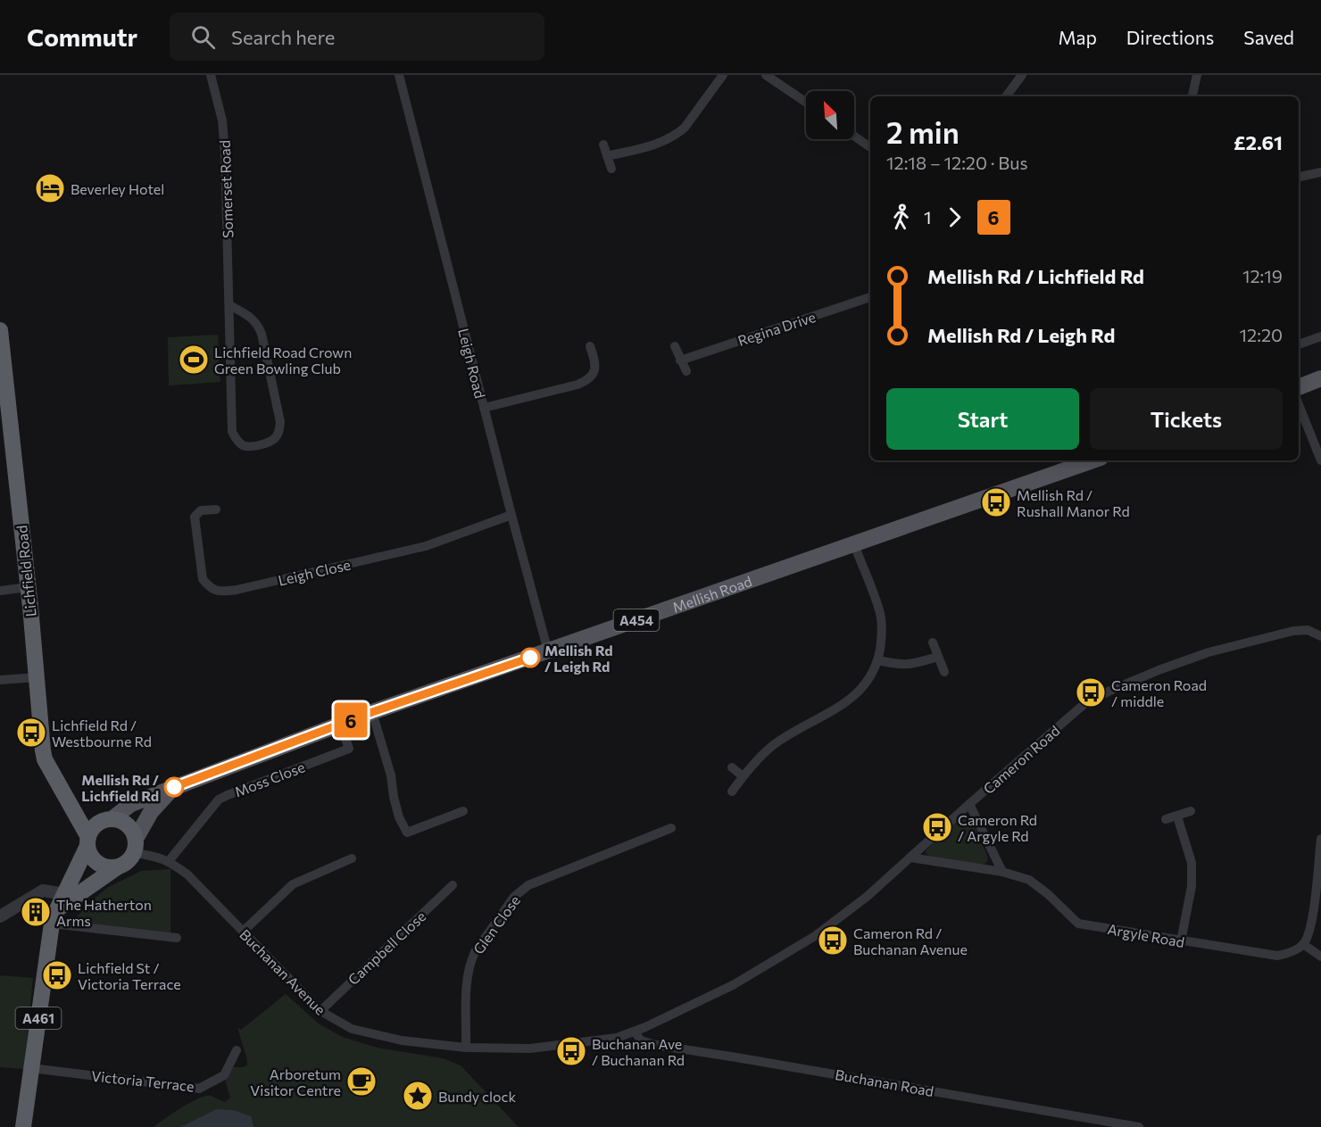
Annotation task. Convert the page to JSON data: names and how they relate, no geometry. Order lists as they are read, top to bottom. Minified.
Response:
{"streets":{"highway":["Lichfield Road","A461"],"main road":["Mellish Road","A454"],"street":["Somerset Road","Regina Drive","Leigh Road","Leigh Close","Cameron Road","Moss Close","Glen Close","Argyle Road","Campbell Close","Buchanan Avenue","Victoria Terrace","Buchanan Road"]},"crossings":[["Leigh Road","Leigh Close"],["Leigh Road","Mellish Road"],["Lichfield Road","Mellish Road"],["Lichfield Road","Buchanan Avenue"],["Lichfield Road","A461"],["Mellish Road","Buchanan Avenue"],["Mellish Road","A461"],["Cameron Road","Argyle Road"],["Cameron Road","Buchanan Avenue"],["Moss Close","Buchanan Avenue"],["Glen Close","Buchanan Avenue"],["Campbell Close","Buchanan Avenue"],["Buchanan Avenue","A461"],["Buchanan Avenue","Buchanan Road"],["A461","Victoria Terrace"]],"places":{"hotel":["Beverley Hotel"],"sports":["Lichfield Road Crown Green Bowling Club"],"bus stop":["Mellish Rd / Rushall Manor Rd","Cameron Road / middle","Lichfield Rd / Westbourne Rd","Cameron Rd / Argyle Rd","Cameron Rd / Buchanan Avenue","Lichfield St / Victoria Terrace","Buchanan Ave / Buchanan Rd"],"other":["Mellish Rd / Leigh Rd","Mellish Rd / Lichfield Rd"],"building":["The Hatherton Arms"],"cafe":["Arboretum Visitor Centre"],"place":["Bundy clock"]},"lines":["bus line 6"],"north":"top left","page":{"header":"Commutr","search":"Search here","nav":["Map","Directions","Saved"],"on_map":"6","heading":["2 min","12:18 – 12:20 · Bus","£2.61"],"legs":["1","6"],"list":[{"name":"Mellish Rd / Lichfield Rd","value":"12:19"},{"name":"Mellish Rd / Leigh Rd","value":"12:20"}],"buttons":["Start","Tickets"]}}
